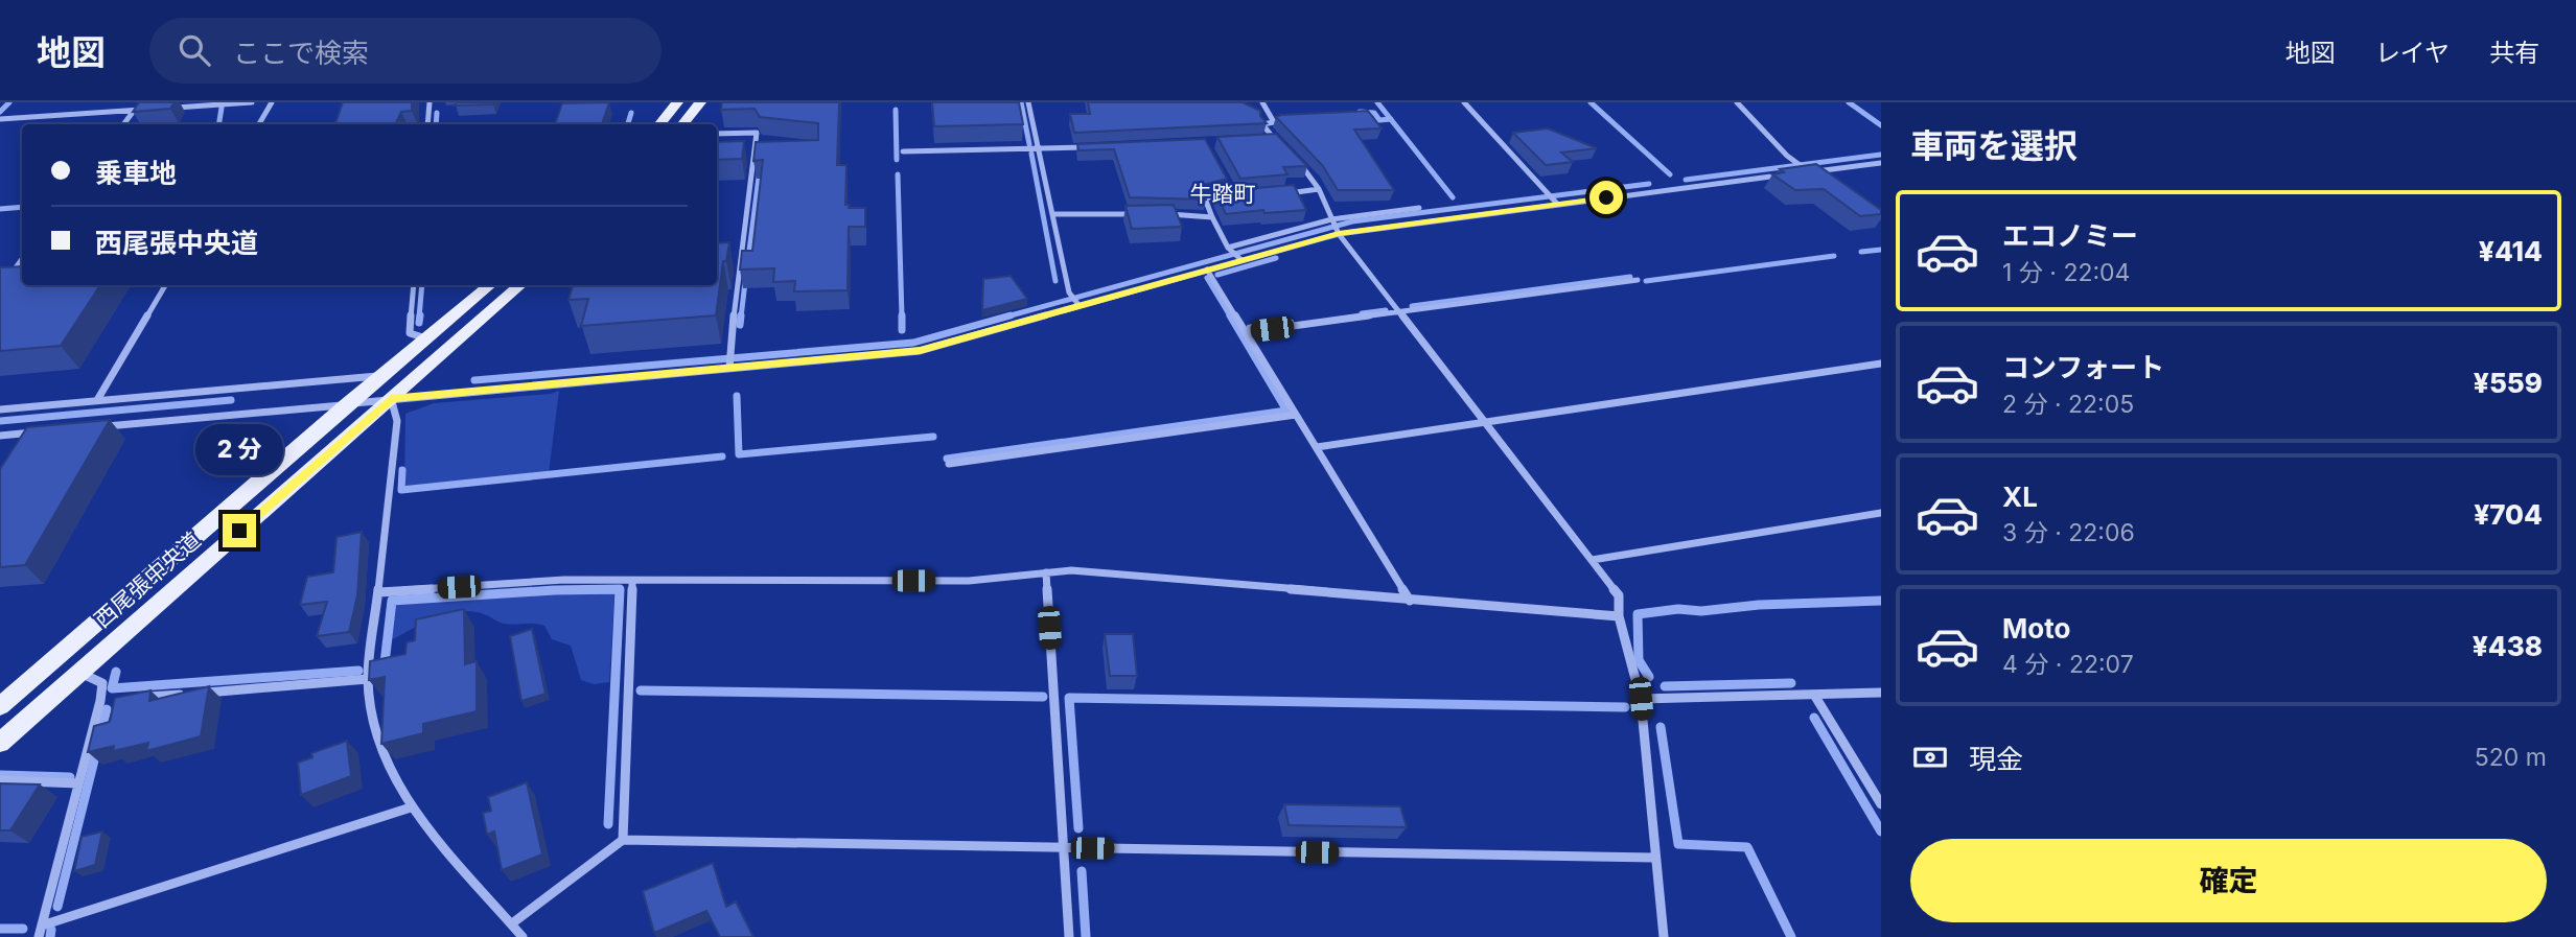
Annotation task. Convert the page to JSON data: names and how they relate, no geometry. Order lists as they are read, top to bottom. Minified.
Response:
{"streets":{"main road":["西尾張中央道"]},"districts":["牛踏町"],"page":{"header":"地図","search":"ここで検索","nav":["地図","レイヤ","共有"],"heading":"車両を選択","banner":["乗車地","西尾張中央道"],"list":[{"name":"エコノミー","note":"1 分 · 22:04","value":"¥414"},{"name":"コンフォート","note":"2 分 · 22:05","value":"¥559"},{"name":"XL","note":"3 分 · 22:06","value":"¥704"},{"name":"Moto","note":"4 分 · 22:07","value":"¥438"}],"bubble":"2 分","pay":["現金","520 m"],"buttons":"確定"}}
